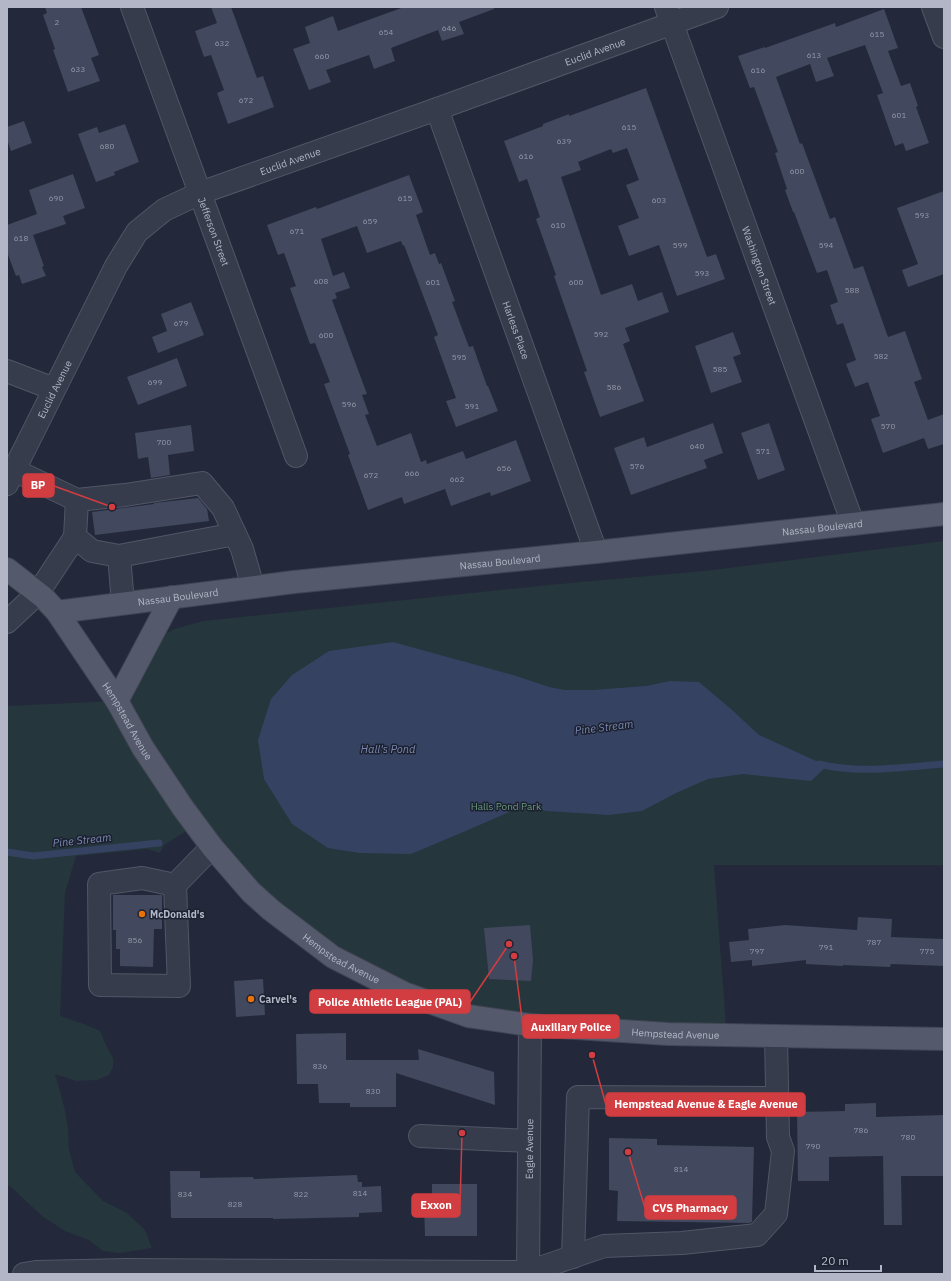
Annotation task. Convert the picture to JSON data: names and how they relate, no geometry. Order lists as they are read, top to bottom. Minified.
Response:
{"streets":{"main road":["Nassau Boulevard","Hempstead Avenue"],"street":["Euclid Avenue","Jefferson Street","Washington Street","Harless Place","Eagle Avenue"]},"crossings":[["Euclid Avenue","Jefferson Street"],["Euclid Avenue","Washington Street"],["Euclid Avenue","Harless Place"],["Washington Street","Nassau Boulevard"],["Harless Place","Nassau Boulevard"],["Nassau Boulevard","Hempstead Avenue"],["Hempstead Avenue","Eagle Avenue"]],"water":["Pine Stream","Hall's Pond"],"parks":["Halls Pond Park"],"places":["BP","McDonald's","Police Athletic League (PAL)","Auxiliary Police","Carvel's","Hempstead Avenue & Eagle Avenue","Exxon","CVS Pharmacy"],"house_numbers":["2","646","654","615","632","613","660","633","616","672","601","615","639","680","616","600","690","615","603","593","659","610","671","618","599","594","593","608","601","600","588","679","592","600","582","595","585","699","586","596","591","570","700","640","571","576","656","666","672","662","856","787","791","797","775","836","830","786","780","790","814","814","834","822","828"],"scale_bar":"20 m"}
